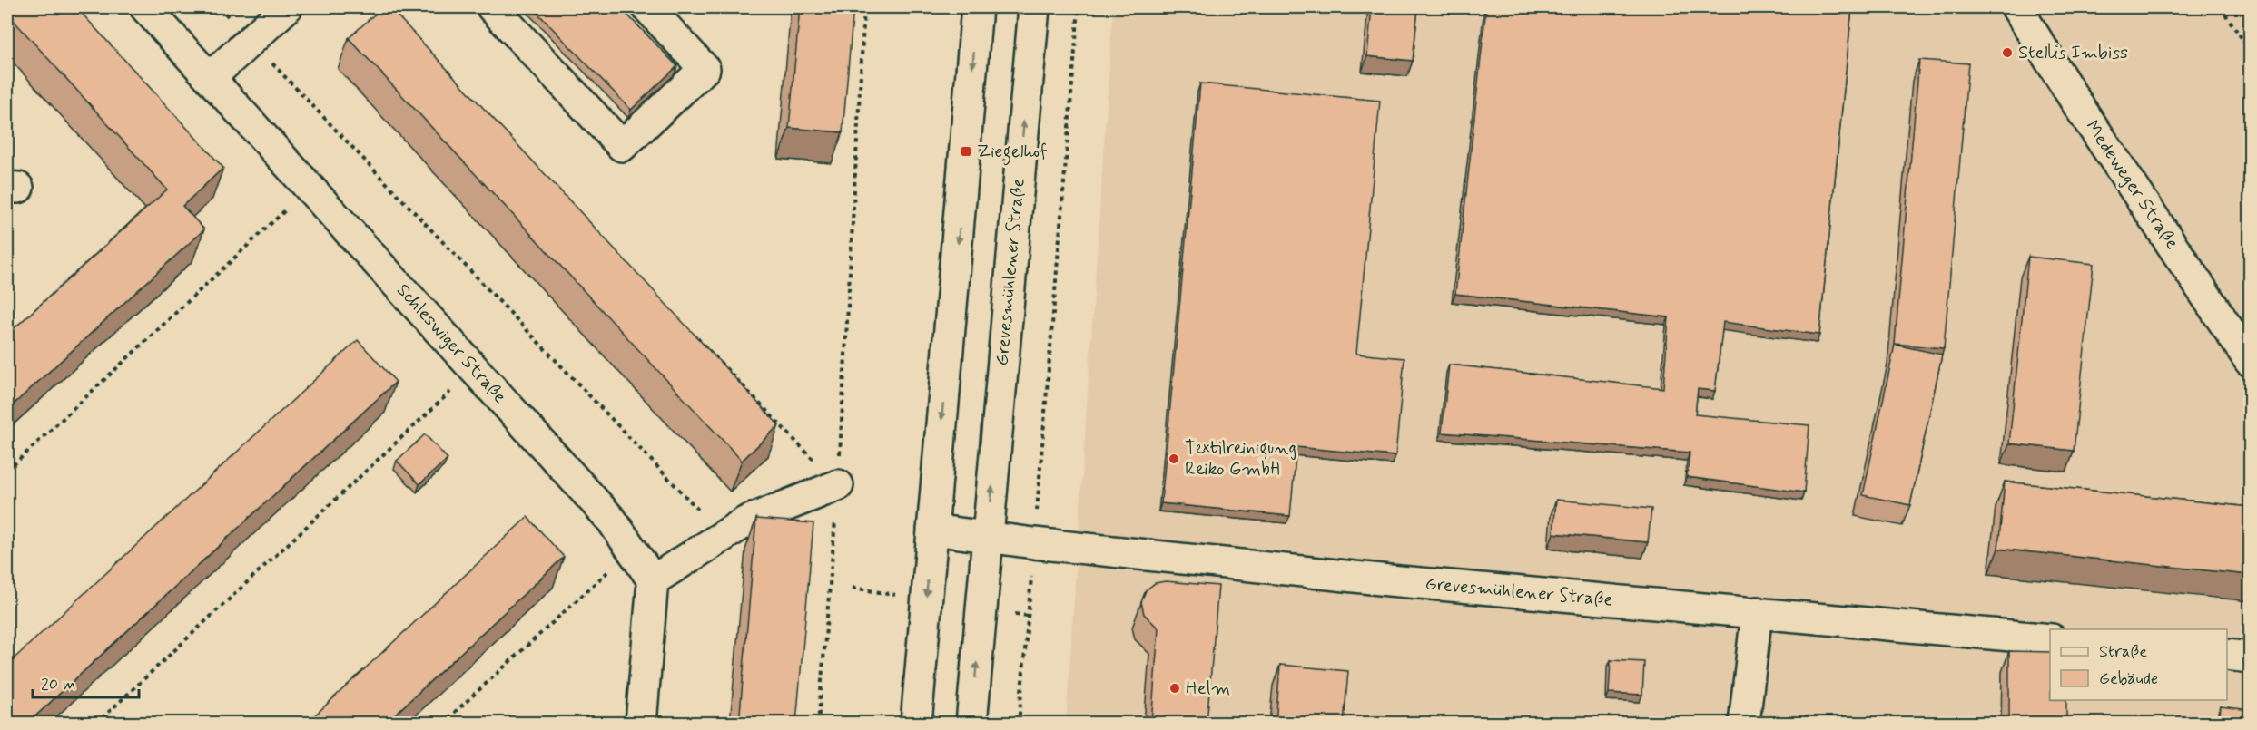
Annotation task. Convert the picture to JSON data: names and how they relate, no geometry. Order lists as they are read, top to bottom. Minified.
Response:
{"streets":{"street":["Medeweger Straße","Grevesmühlener Straße","Schleswiger Straße"]},"places":{"other":["Stellis Imbiss","Textilreinigung Reiko GmbH","Helm"],"transit":["Ziegelhof"]},"legend":["Straße","Gebäude"],"scale_bar":"20 m"}
